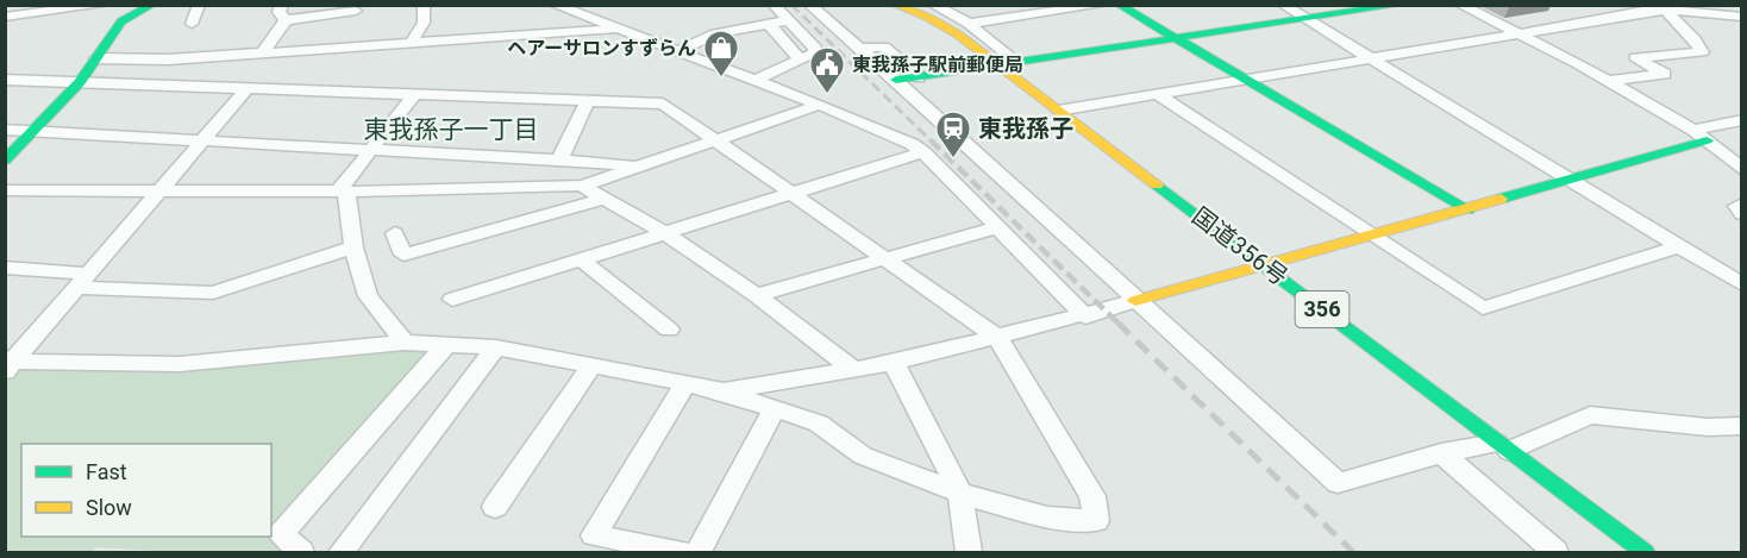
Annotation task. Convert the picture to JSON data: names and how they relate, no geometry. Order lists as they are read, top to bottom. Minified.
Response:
{"streets":{"main road":["国道356号","356"]},"districts":["東我孫子一丁目"],"places":{"shop":["ヘアーサロンすずらん"],"public building":["東我孫子駅前郵便局"],"station":["東我孫子"]},"legend":["Fast","Slow"]}
